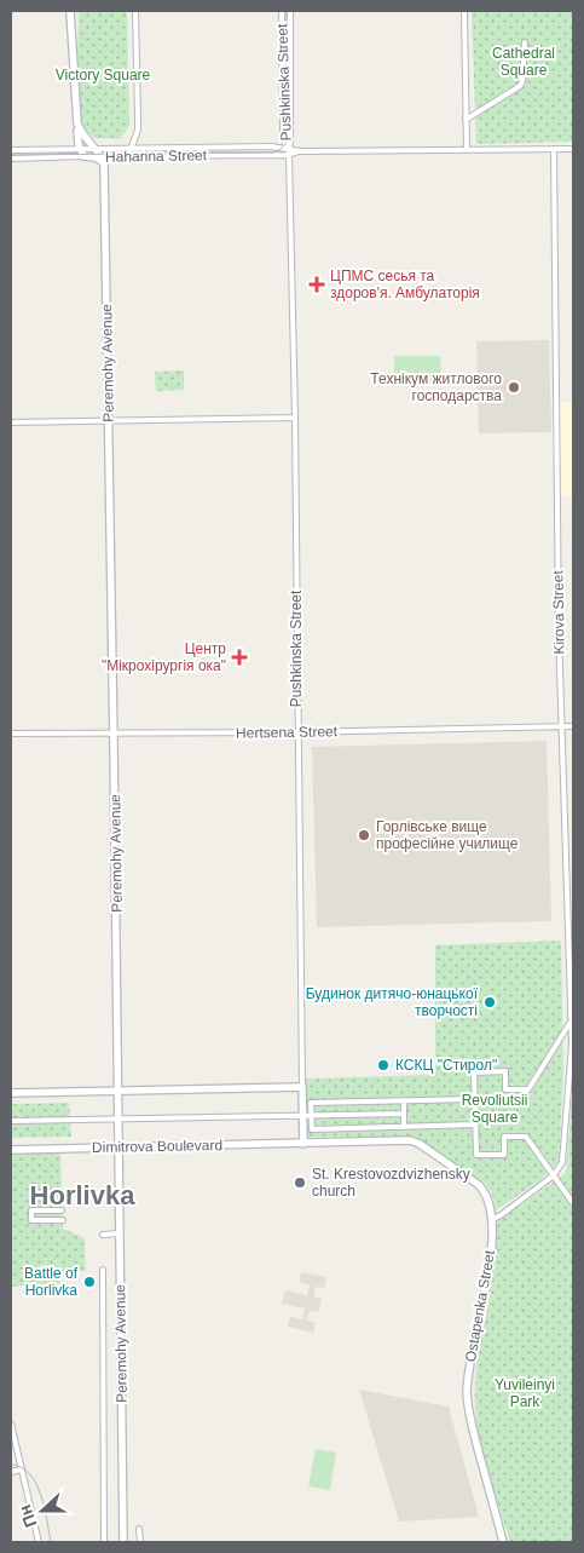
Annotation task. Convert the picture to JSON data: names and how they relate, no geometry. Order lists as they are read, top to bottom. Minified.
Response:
{"streets":{"main road":["Pushkinska Street","Haharina Street","Peremohy Avenue","Dimitrova Boulevard","Ostapenka Street"],"street":["Kirova Street","Hertsena Street"]},"crossings":[["Pushkinska Street","Haharina Street"],["Pushkinska Street","Hertsena Street"],["Pushkinska Street","Dimitrova Boulevard"],["Pushkinska Street","Ostapenka Street"],["Haharina Street","Peremohy Avenue"],["Haharina Street","Kirova Street"],["Peremohy Avenue","Hertsena Street"],["Peremohy Avenue","Dimitrova Boulevard"],["Kirova Street","Hertsena Street"],["Dimitrova Boulevard","Ostapenka Street"]],"districts":["Horlivka"],"parks":["Cathedral Square","Victory Square","Revoliutsii Square","Yuvileinyi Park"],"places":{"health":["ЦПМС сесья та здоров'я. Амбулаторія","Центр \"Мікрохірургія ока\""],"other":["Технікум житлового господарства","Горлівське вище професійне училище","Будинок дитячо-юнацької творчості","КСКЦ \"Стирол\"","St. Krestovozdvizhensky church","Battle of Horlivka"]},"north":"left"}
